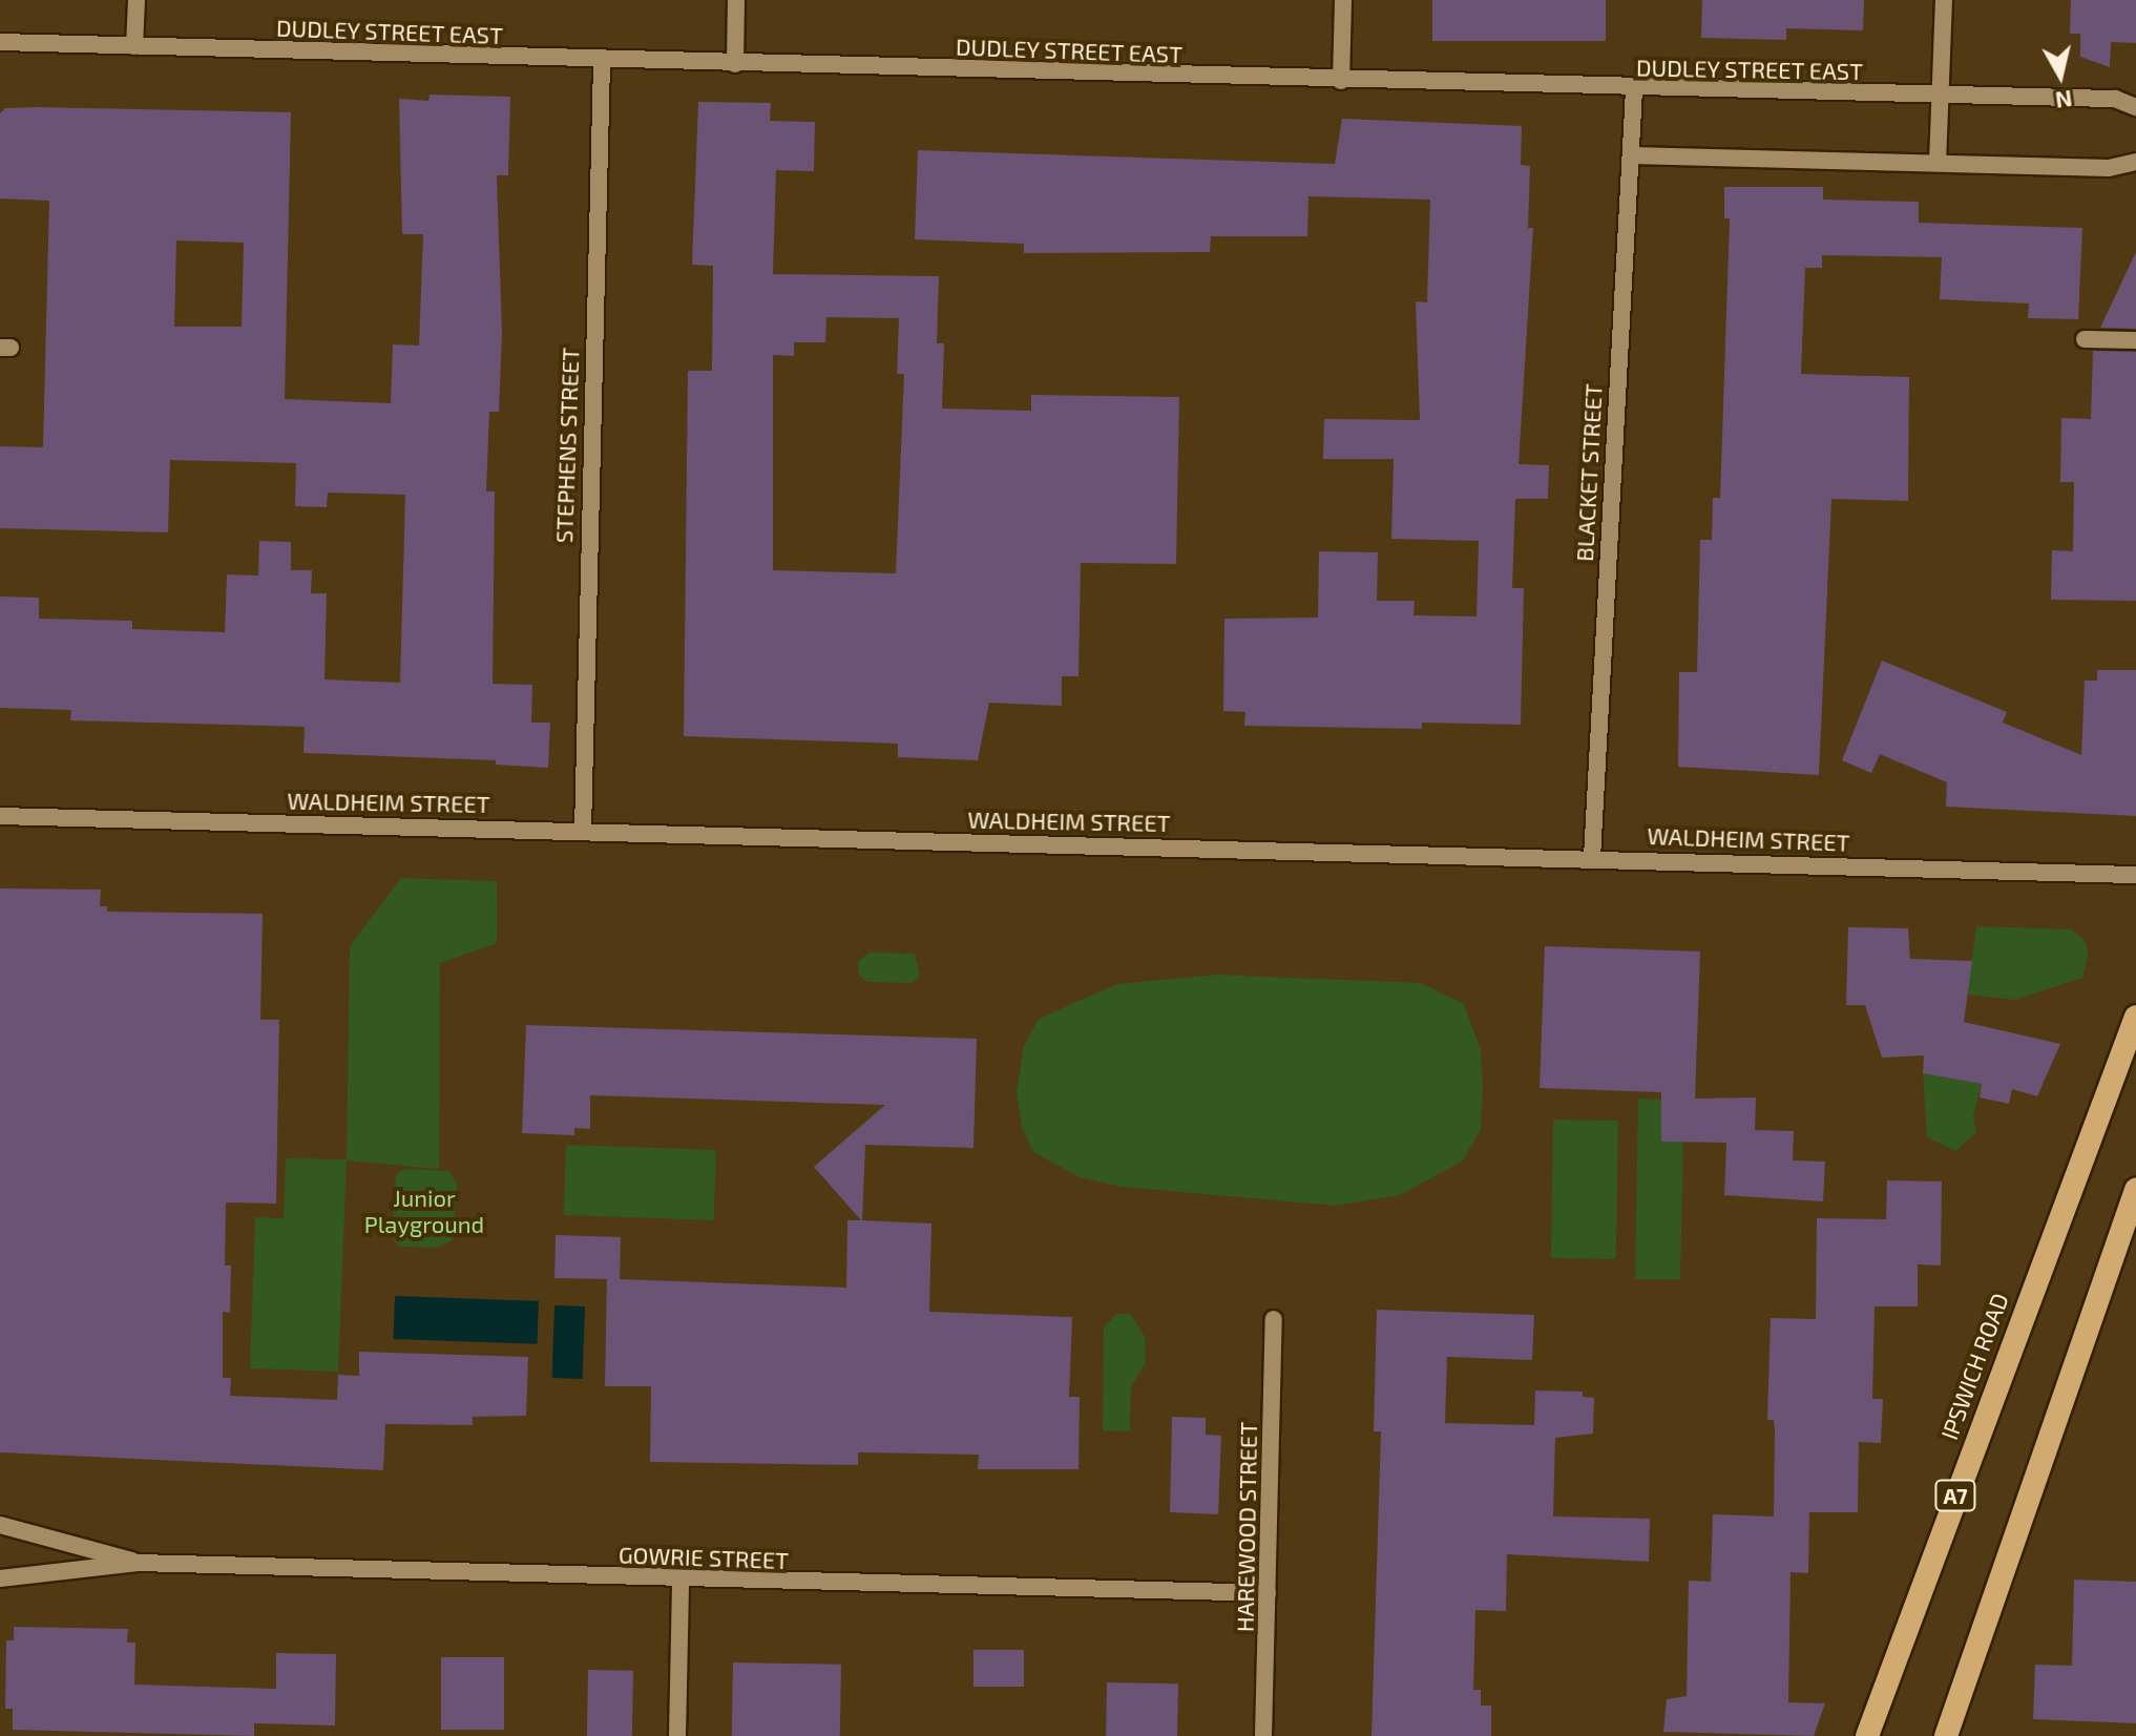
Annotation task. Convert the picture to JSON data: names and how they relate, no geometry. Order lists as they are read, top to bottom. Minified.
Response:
{"streets":{"highway":["IPSWICH ROAD","A7"],"street":["DUDLEY STREET EAST","STEPHENS STREET","BLACKET STREET","WALDHEIM STREET","HAREWOOD STREET","GOWRIE STREET"]},"crossings":[["DUDLEY STREET EAST","STEPHENS STREET"],["DUDLEY STREET EAST","BLACKET STREET"],["STEPHENS STREET","WALDHEIM STREET"],["BLACKET STREET","WALDHEIM STREET"],["HAREWOOD STREET","GOWRIE STREET"]],"parks":["Junior Playground"],"north":"bottom"}
